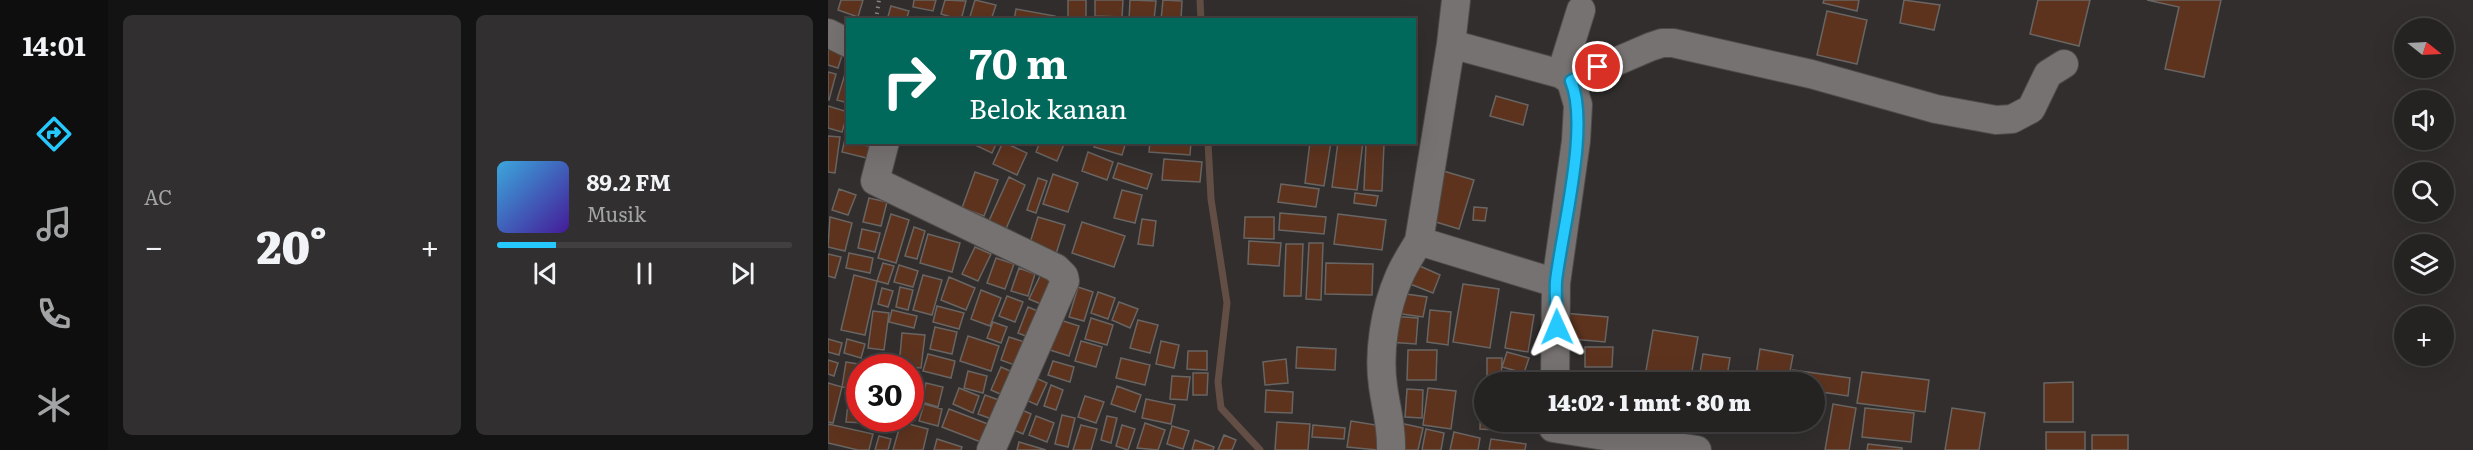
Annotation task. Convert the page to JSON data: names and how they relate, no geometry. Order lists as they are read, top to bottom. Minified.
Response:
{"north":"right","page":{"tabs":"14:01","tile":"AC","map_buttons":"+","turn":["70 m","Belok kanan"],"song":["89.2 FM","Musik"],"heat":["−","20°","+"],"limit":"30","trip":"14:02 · 1 mnt · 80 m"}}
